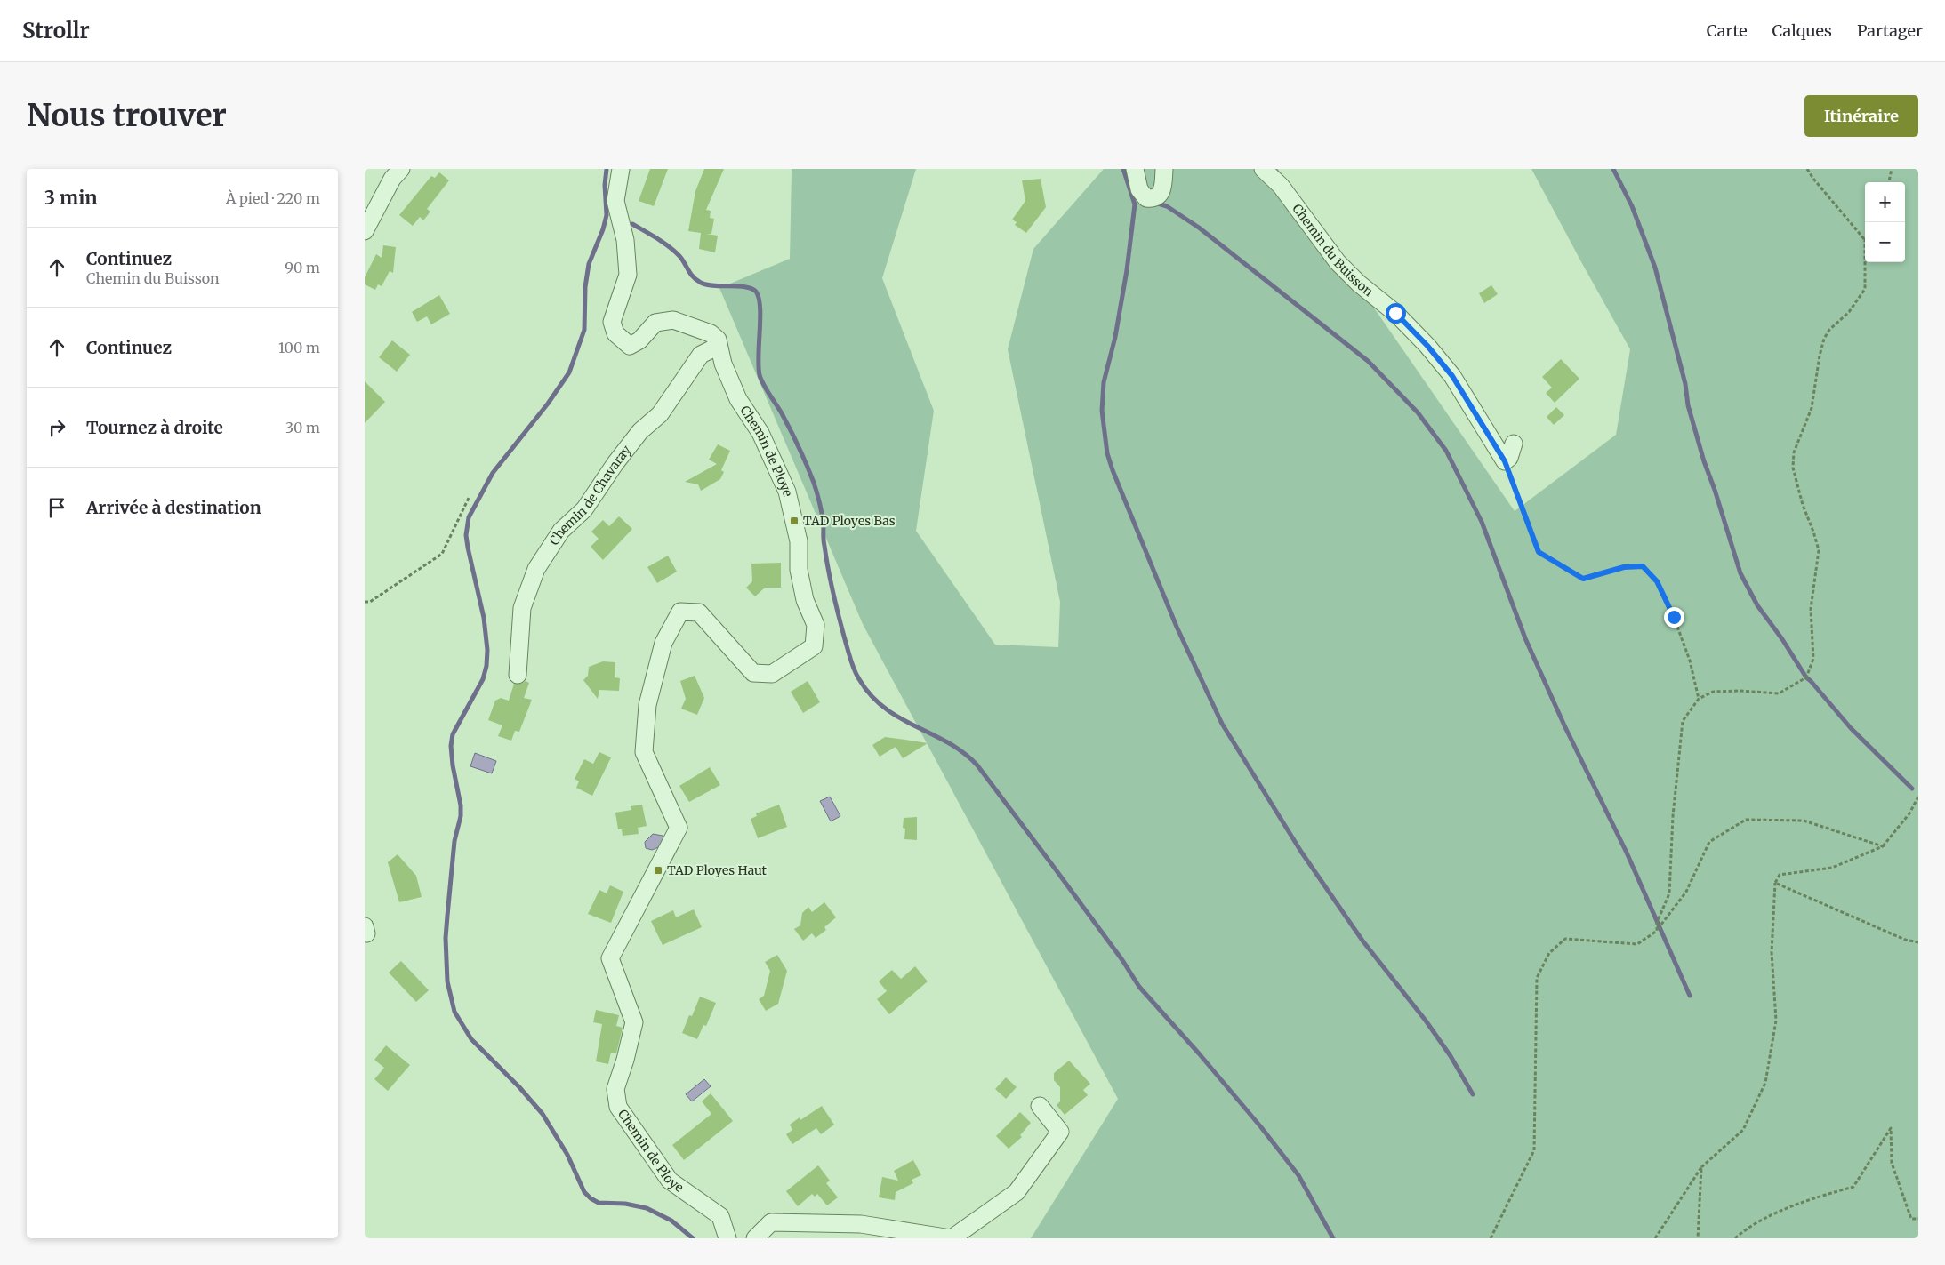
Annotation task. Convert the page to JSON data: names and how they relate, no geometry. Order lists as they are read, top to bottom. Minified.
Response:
{"streets":{"street":["Chemin du Buisson","Chemin de Ploye","Chemin de Chavaray"]},"crossings":[["Chemin de Ploye","Chemin de Chavaray"]],"places":{"transit":["TAD Ployes Bas","TAD Ployes Haut"]},"page":{"header":"Strollr","nav":["Carte","Calques","Partager"],"buttons":"Itinéraire","title":"Nous trouver","heading":["3 min","À pied · 220 m"],"map_buttons":["+","−"],"list":[["Continuez","Chemin du Buisson","90 m"],["Continuez","100 m"],["Tournez à droite","30 m"],"Arrivée à destination"]}}
